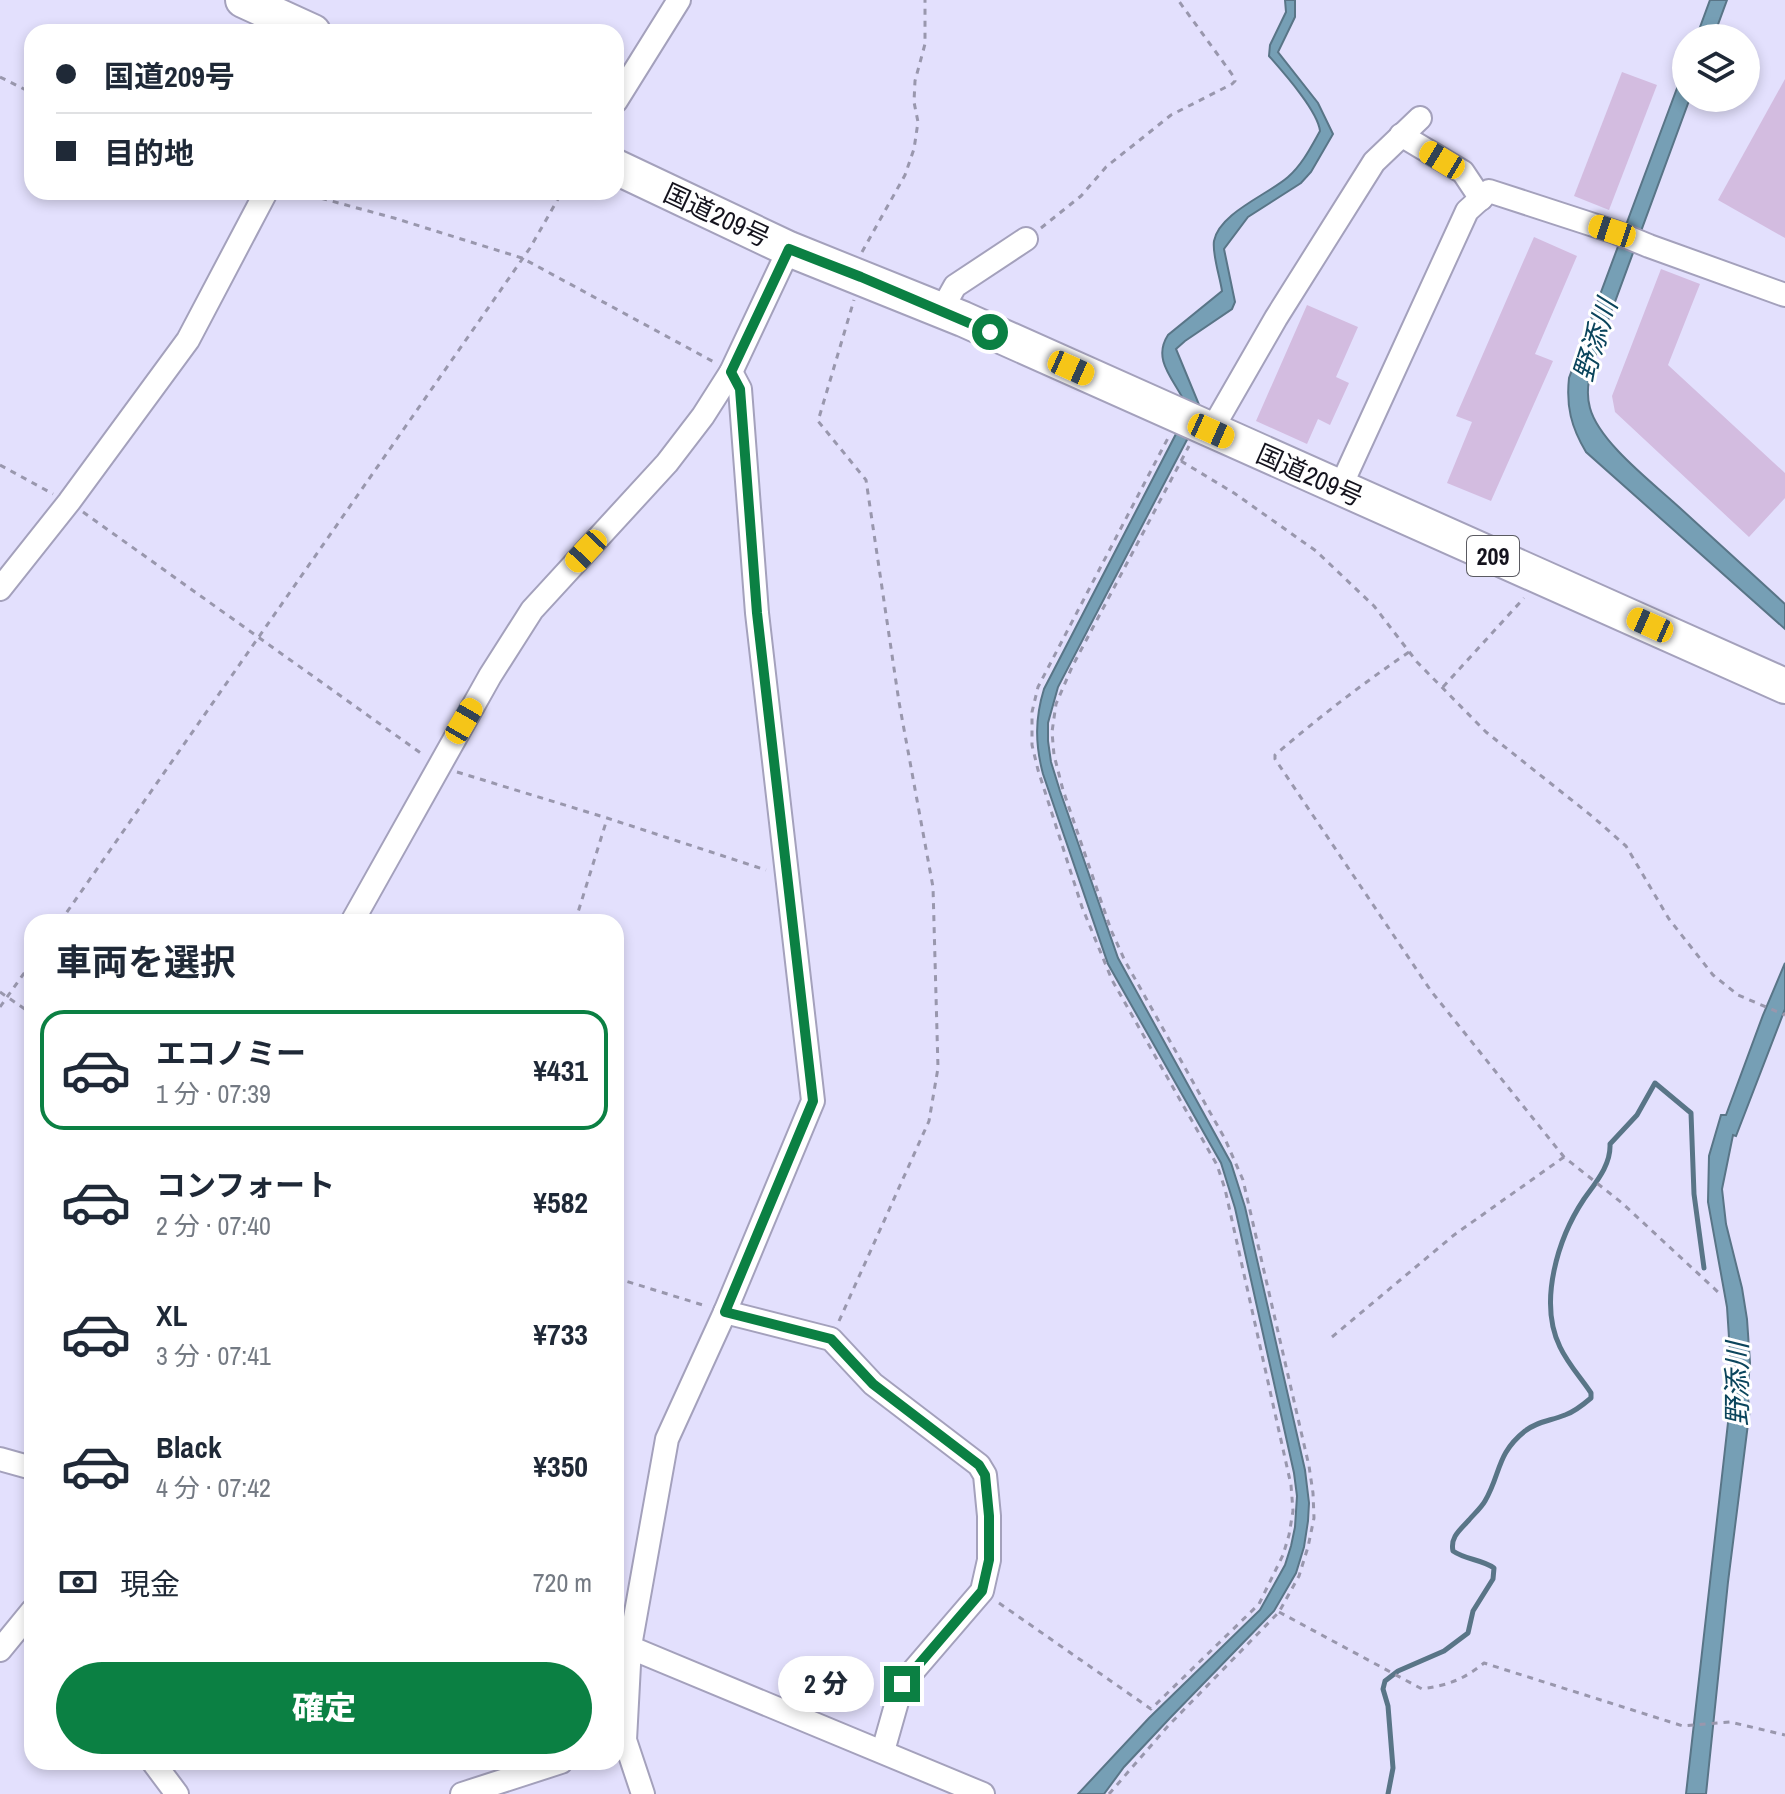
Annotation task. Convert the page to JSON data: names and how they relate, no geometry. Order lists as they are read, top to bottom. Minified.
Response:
{"streets":{"highway":["国道209号","209"]},"water":["野添川"],"page":{"banner":["国道209号","目的地"],"heading":"車両を選択","list":[{"name":"エコノミー","note":"1 分 · 07:39","value":"¥431"},{"name":"コンフォート","note":"2 分 · 07:40","value":"¥582"},{"name":"XL","note":"3 分 · 07:41","value":"¥733"},{"name":"Black","note":"4 分 · 07:42","value":"¥350"}],"pay":["現金","720 m"],"buttons":"確定","bubble":"2 分"}}
